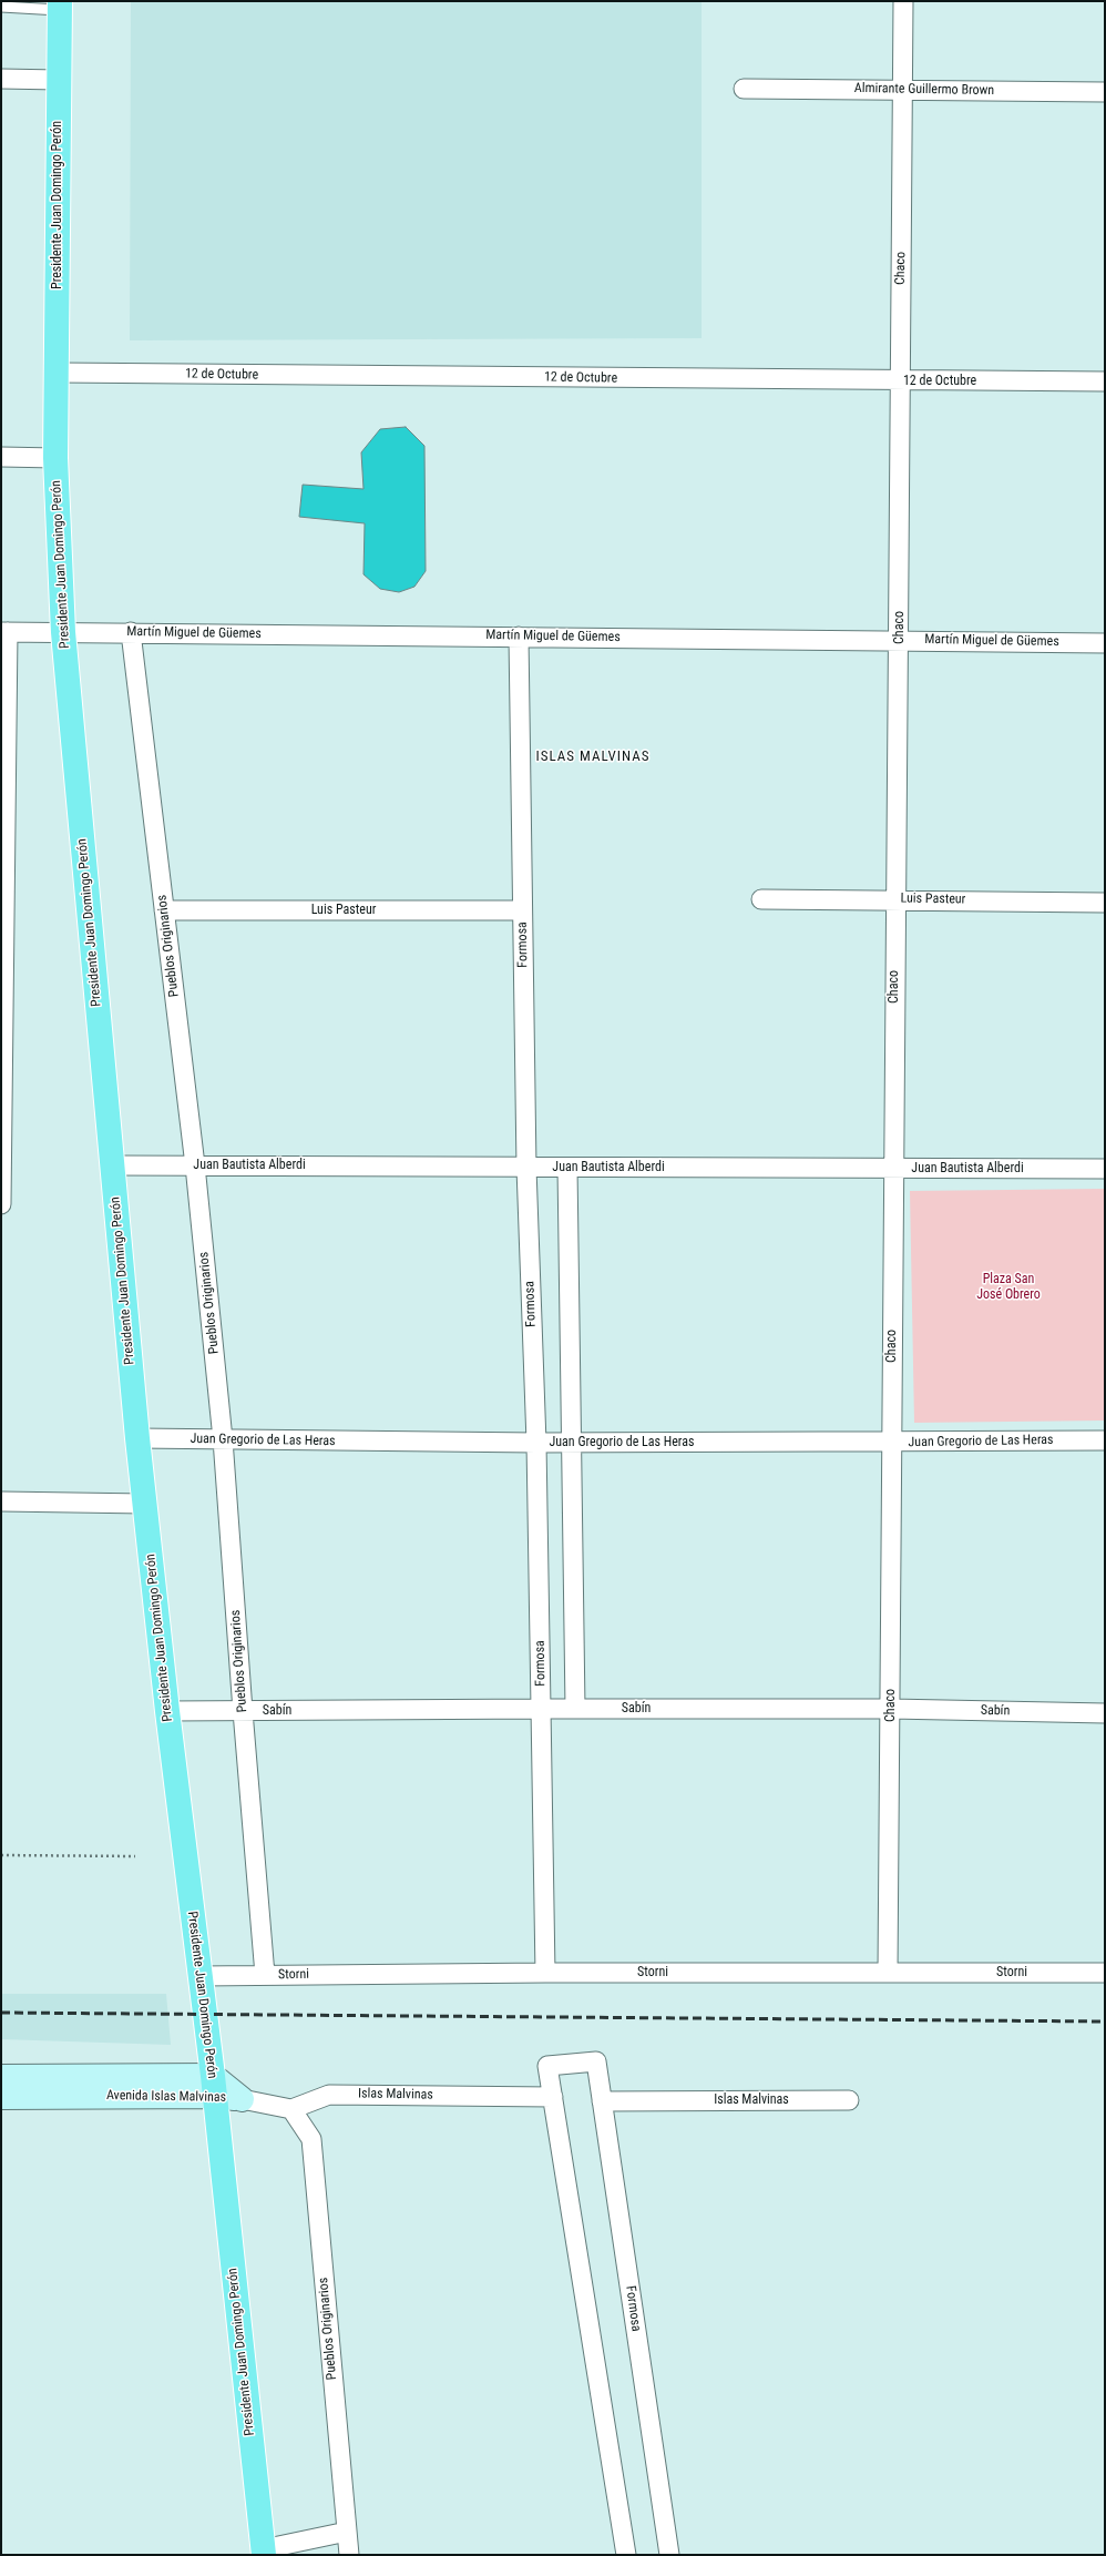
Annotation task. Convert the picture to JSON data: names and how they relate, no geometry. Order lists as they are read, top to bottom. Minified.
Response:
{"streets":{"main road":["Presidente Juan Domingo Perón"],"street":["Almirante Guillermo Brown","Chaco","12 de Octubre","Martín Miguel de Güemes","Luis Pasteur","Formosa","Pueblos Originarios","Juan Bautista Alberdi","Juan Gregorio de Las Heras","Sabín","Storni","Islas Malvinas","Avenida Islas Malvinas"]},"crossings":[["Almirante Guillermo Brown","Chaco"],["Presidente Juan Domingo Perón","12 de Octubre"],["Presidente Juan Domingo Perón","Martín Miguel de Güemes"],["Presidente Juan Domingo Perón","Juan Bautista Alberdi"],["Presidente Juan Domingo Perón","Juan Gregorio de Las Heras"],["Presidente Juan Domingo Perón","Sabín"],["Presidente Juan Domingo Perón","Storni"],["Presidente Juan Domingo Perón","Avenida Islas Malvinas"],["Chaco","12 de Octubre"],["Chaco","Martín Miguel de Güemes"],["Chaco","Luis Pasteur"],["Chaco","Juan Bautista Alberdi"],["Chaco","Juan Gregorio de Las Heras"],["Chaco","Sabín"],["Chaco","Storni"],["Martín Miguel de Güemes","Formosa"],["Martín Miguel de Güemes","Pueblos Originarios"],["Luis Pasteur","Formosa"],["Luis Pasteur","Pueblos Originarios"],["Formosa","Juan Bautista Alberdi"],["Formosa","Juan Gregorio de Las Heras"],["Formosa","Sabín"],["Formosa","Storni"],["Formosa","Islas Malvinas"],["Pueblos Originarios","Juan Bautista Alberdi"],["Pueblos Originarios","Juan Gregorio de Las Heras"],["Pueblos Originarios","Sabín"],["Pueblos Originarios","Storni"],["Pueblos Originarios","Islas Malvinas"]],"districts":["ISLAS MALVINAS"],"parks":["Plaza San José Obrero"]}
